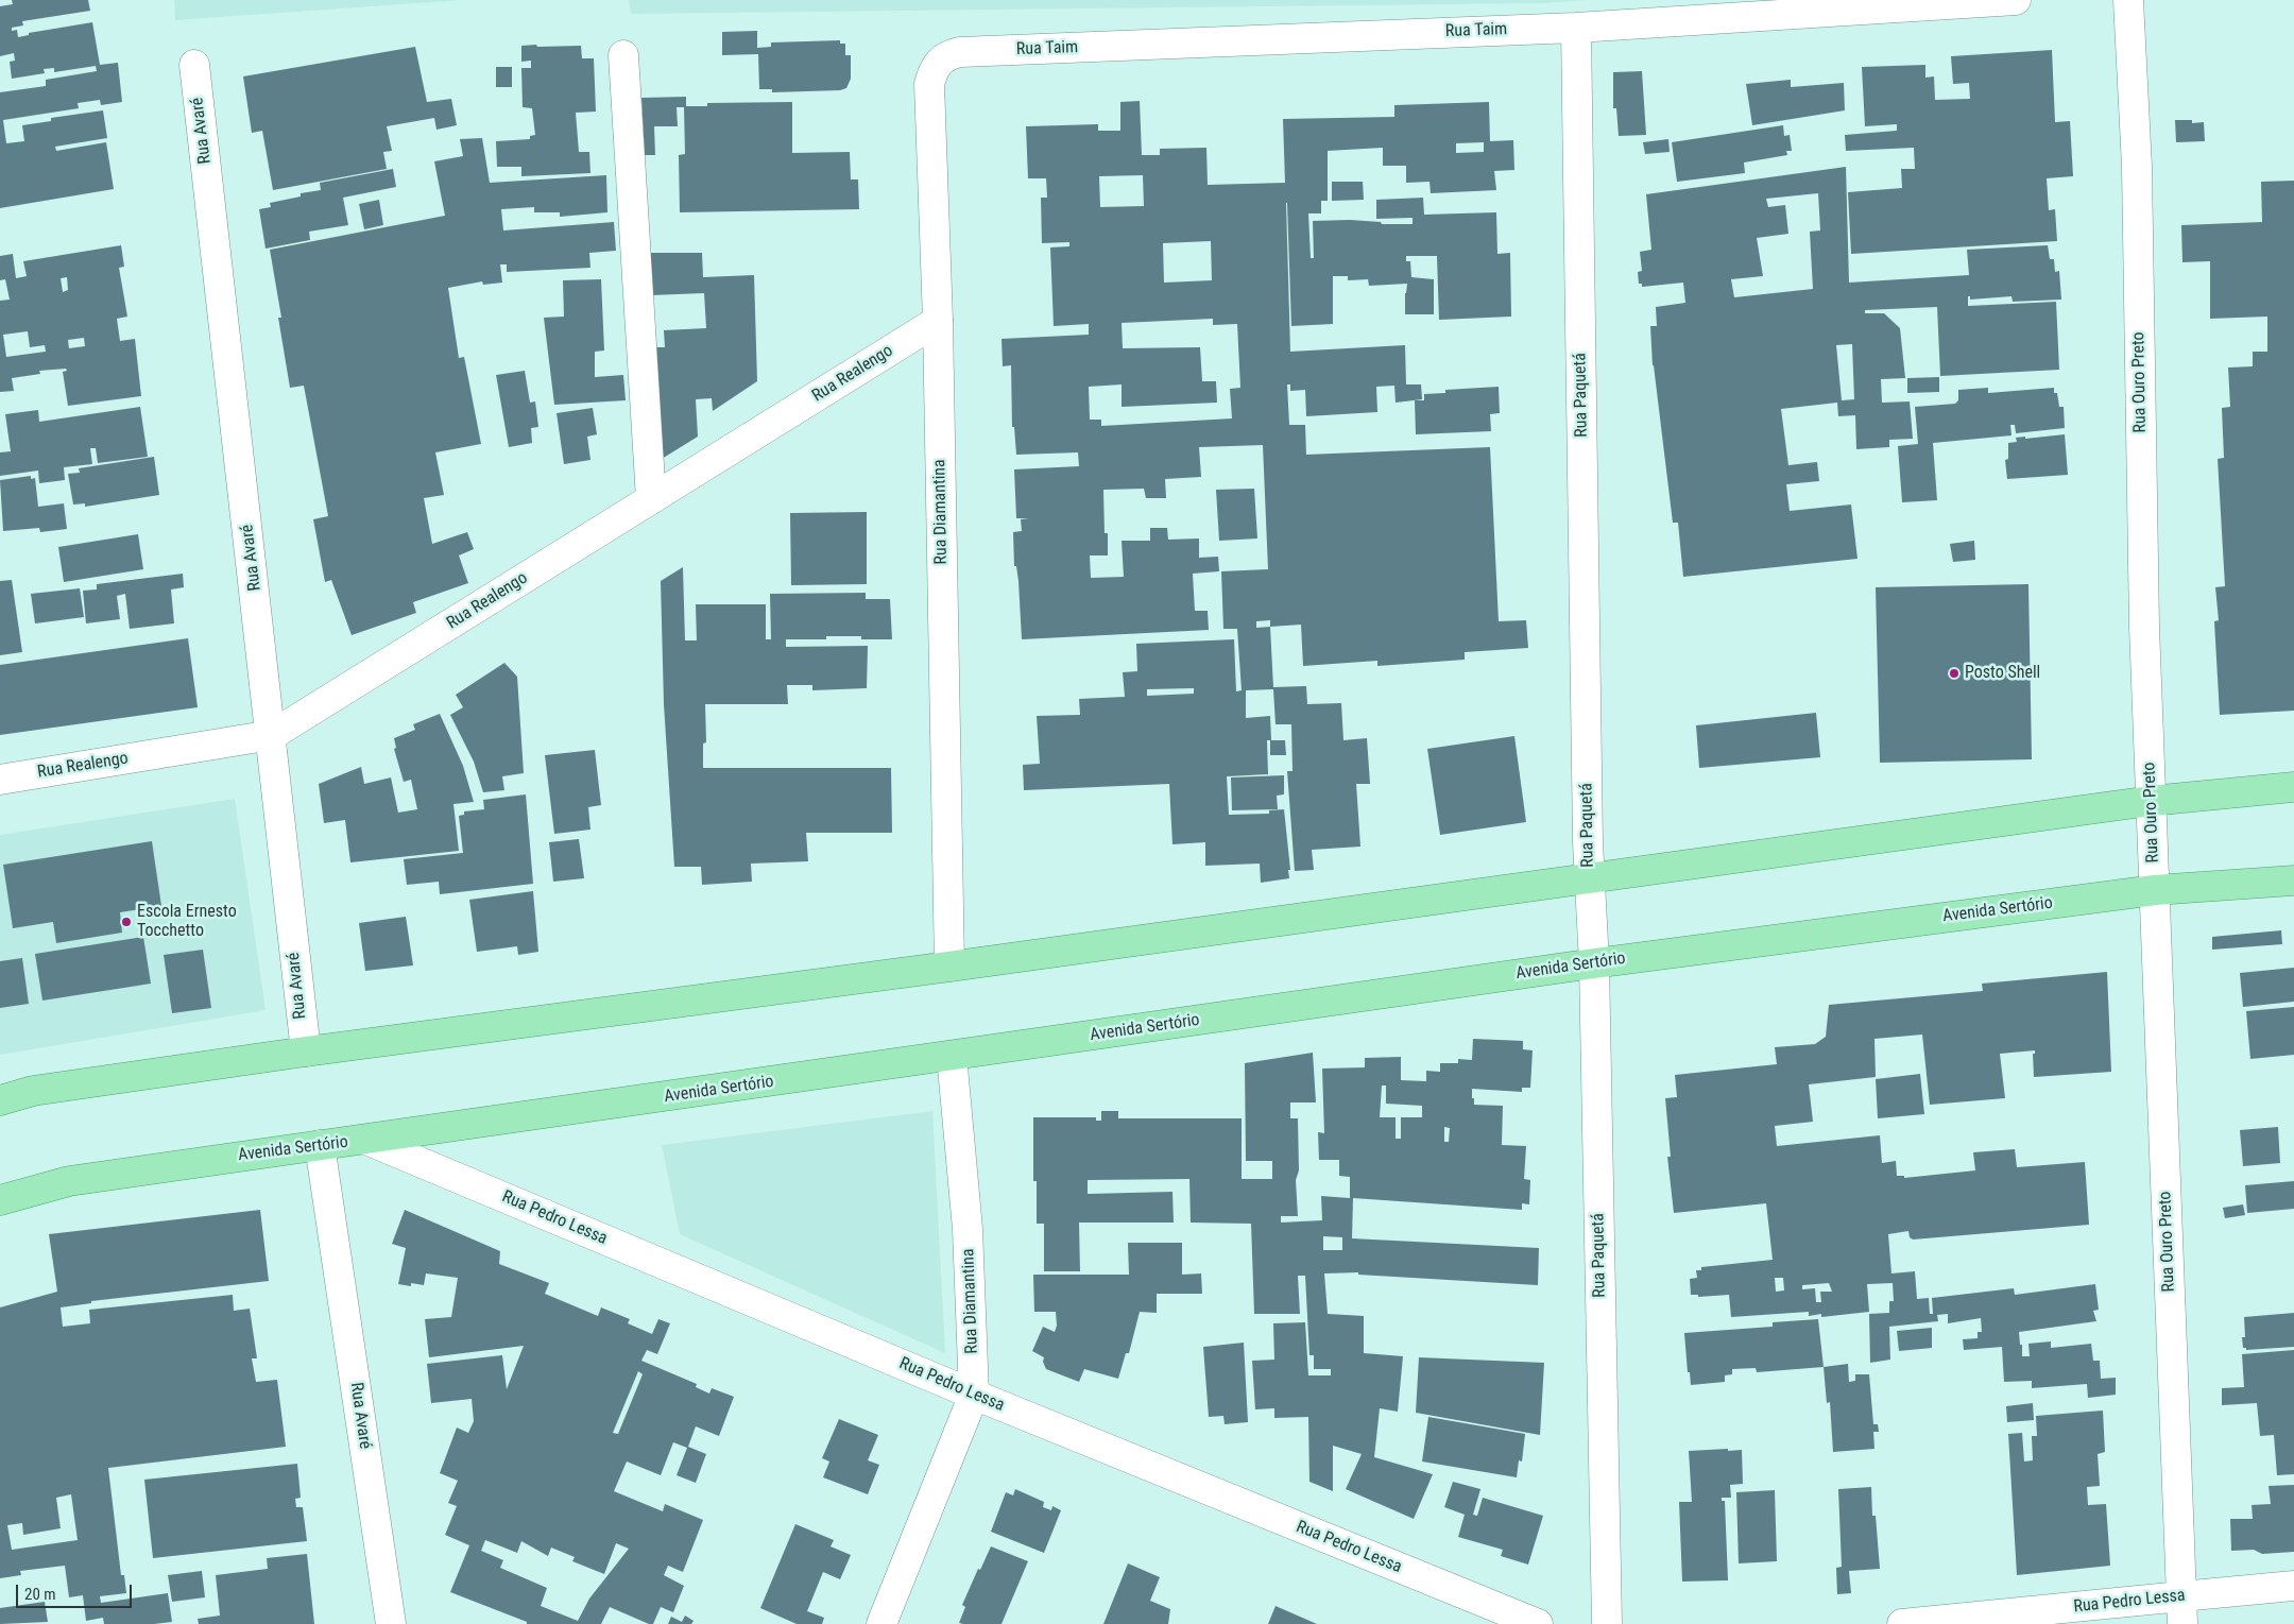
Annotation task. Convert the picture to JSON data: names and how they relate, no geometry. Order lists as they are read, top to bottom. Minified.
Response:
{"streets":{"main road":["Avenida Sertório"],"street":["Rua Taim","Rua Avaré","Rua Realengo","Rua Ouro Preto","Rua Paquetá","Rua Diamantina","Rua Pedro Lessa"]},"crossings":[["Rua Taim","Rua Paquetá"],["Rua Taim","Rua Diamantina"],["Rua Avaré","Rua Realengo"],["Rua Avaré","Avenida Sertório"],["Rua Realengo","Rua Diamantina"],["Rua Ouro Preto","Avenida Sertório"],["Rua Ouro Preto","Rua Pedro Lessa"],["Rua Paquetá","Avenida Sertório"],["Rua Diamantina","Avenida Sertório"],["Rua Diamantina","Rua Pedro Lessa"],["Avenida Sertório","Rua Pedro Lessa"]],"places":["Posto Shell","Escola Ernesto Tocchetto"],"scale_bar":"20 m"}
